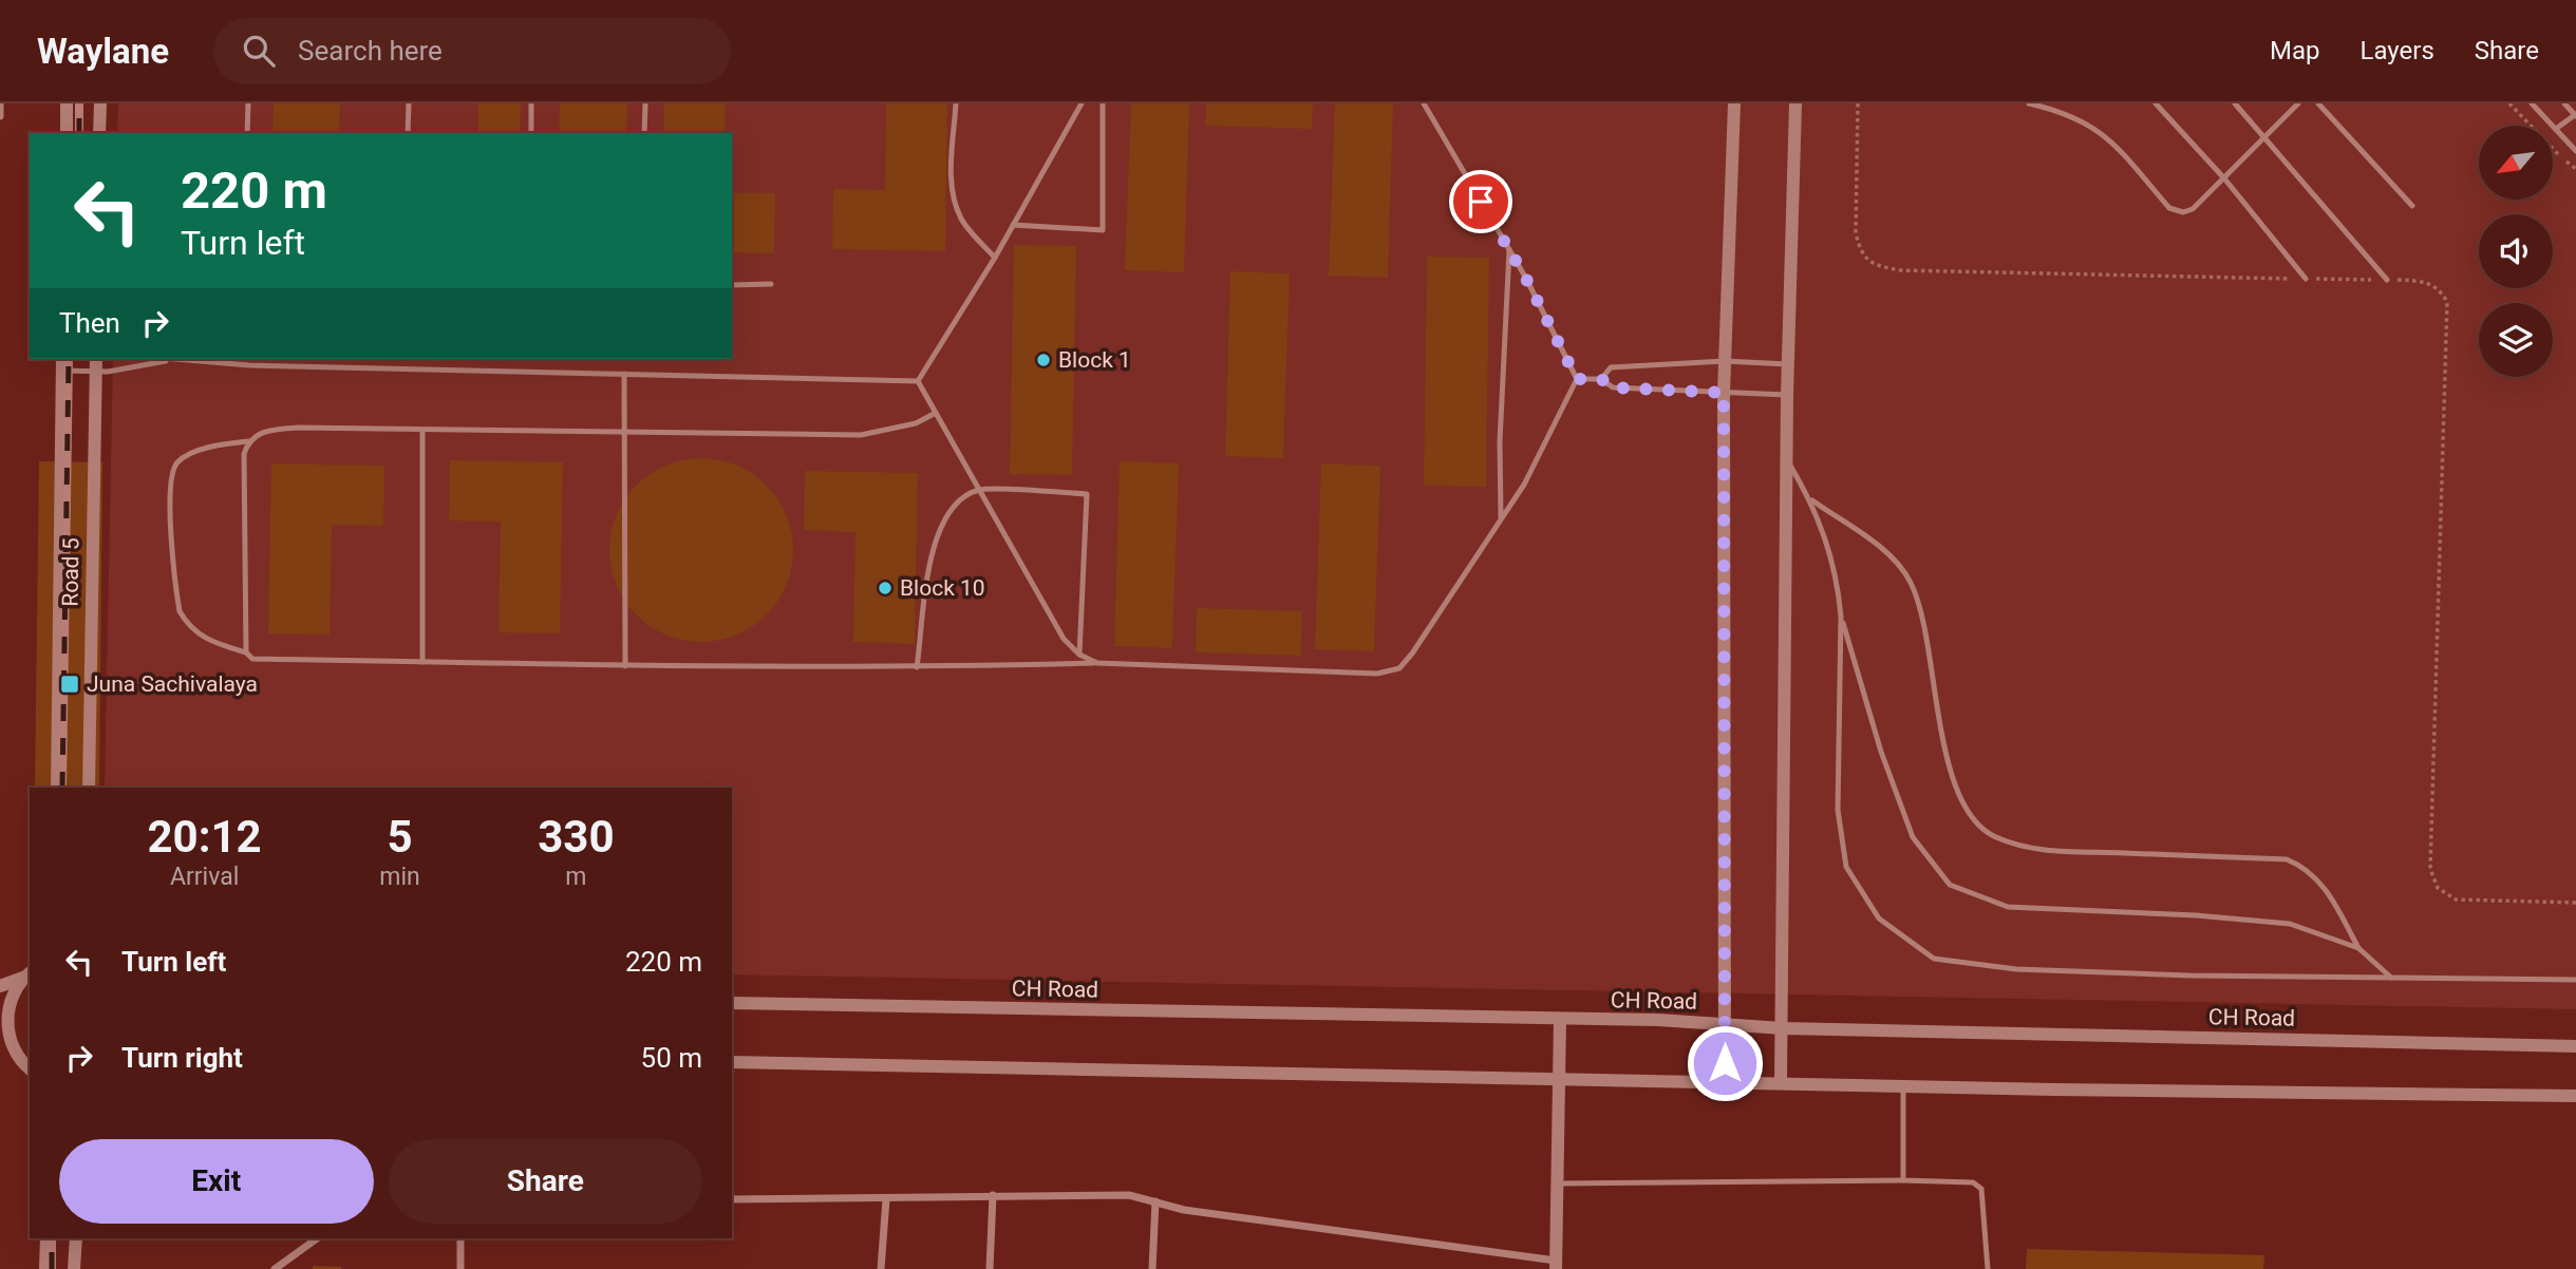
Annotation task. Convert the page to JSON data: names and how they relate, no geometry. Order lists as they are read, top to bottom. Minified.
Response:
{"streets":{"street":["Road 5","CH Road"]},"places":{"other":["Block 1","Block 10"],"transit":["Juna Sachivalaya"]},"north":"bottom left","page":{"header":"Waylane","search":"Search here","nav":["Map","Layers","Share"],"turn":["220 m","Turn left"],"then":"Then","eta":["20:12","Arrival","5","min","330","m"],"list":[{"name":"Turn left","value":"220 m"},{"name":"Turn right","value":"50 m"}],"buttons":["Exit","Share"]}}
